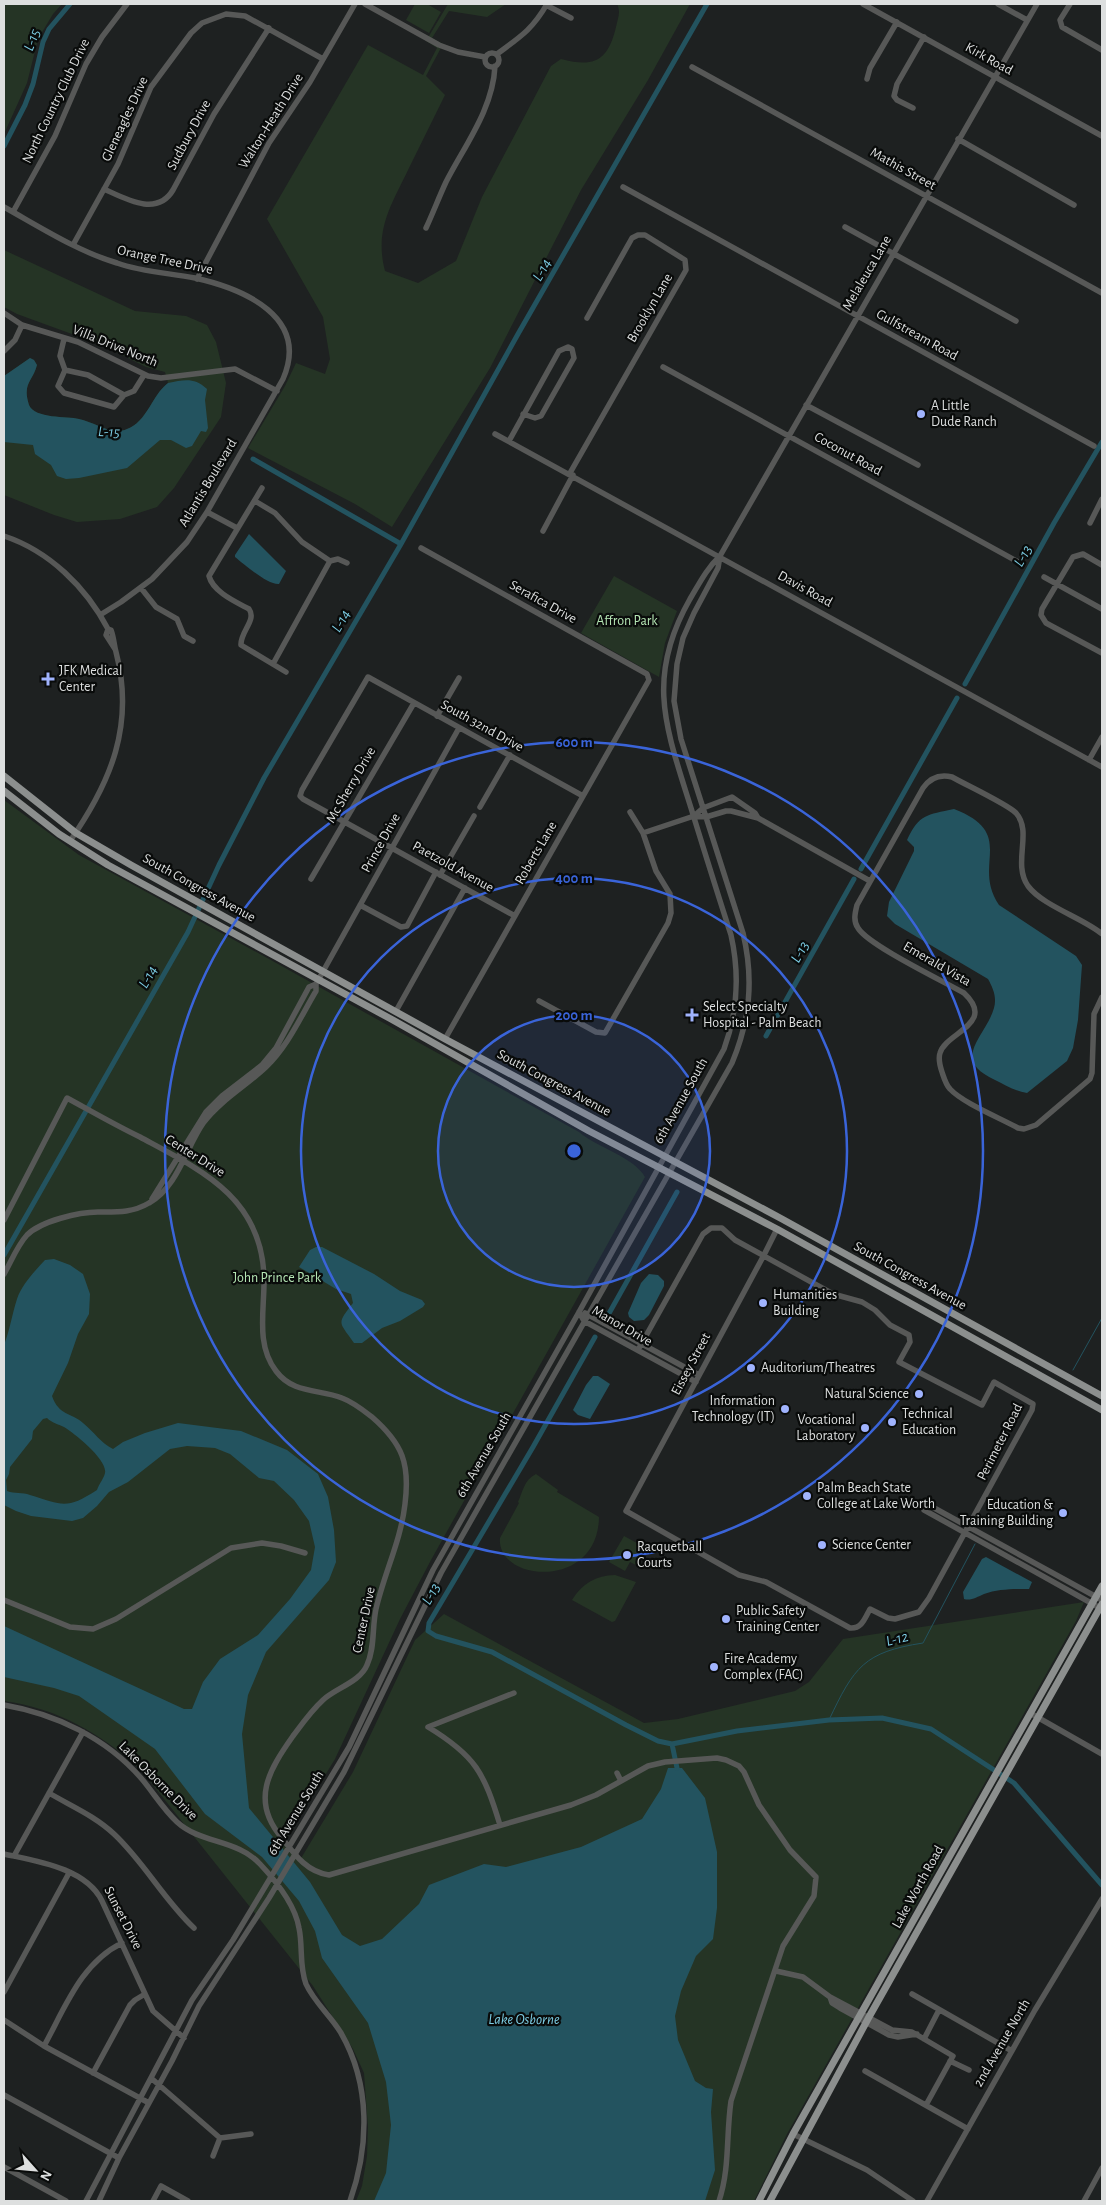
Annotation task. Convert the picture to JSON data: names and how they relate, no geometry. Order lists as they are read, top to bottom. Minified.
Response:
{"streets":{"main road":["South Congress Avenue","Lake Worth Road"],"street":["Kirk Road","North Country Club Drive","Gleneagles Drive","Walton-Heath Drive","Sudbury Drive","Mathis Street","Orange Tree Drive","Melaleuca Lane","Brooklyn Lane","Gulfstream Road","Villa Drive North","Coconut Road","Atlantis Boulevard","Davis Road","Serafica Drive","South 32nd Drive","Mc Sherry Drive","Prince Drive","Roberts Lane","Paetzold Avenue","Emerald Vista","6th Avenue South","Center Drive","Manor Drive","Eissey Street","Perimeter Road","Lake Osborne Drive","Sunset Drive","2nd Avenue North"]},"crossings":[["Kirk Road","Melaleuca Lane"],["North Country Club Drive","Orange Tree Drive"],["Gleneagles Drive","Walton-Heath Drive"],["Gleneagles Drive","Sudbury Drive"],["Gleneagles Drive","Orange Tree Drive"],["Walton-Heath Drive","Orange Tree Drive"],["Mathis Street","Melaleuca Lane"],["Orange Tree Drive","Atlantis Boulevard"],["Melaleuca Lane","Gulfstream Road"],["Melaleuca Lane","Coconut Road"],["Melaleuca Lane","Davis Road"],["Melaleuca Lane","6th Avenue South"],["Brooklyn Lane","Davis Road"],["Villa Drive North","Atlantis Boulevard"],["Serafica Drive","Roberts Lane"],["South 32nd Drive","Mc Sherry Drive"],["South 32nd Drive","Prince Drive"],["South 32nd Drive","Roberts Lane"],["South 32nd Drive","Paetzold Avenue"],["Mc Sherry Drive","Paetzold Avenue"],["Prince Drive","Paetzold Avenue"],["Prince Drive","South Congress Avenue"],["Prince Drive","Center Drive"],["Roberts Lane","Paetzold Avenue"],["Roberts Lane","South Congress Avenue"],["South Congress Avenue","6th Avenue South"],["South Congress Avenue","Eissey Street"],["6th Avenue South","Manor Drive"],["6th Avenue South","Sunset Drive"],["Manor Drive","Eissey Street"],["Manor Drive","Perimeter Road"],["Eissey Street","Perimeter Road"]],"water":["L-15","L-14","L-13","L-12","Lake Osborne"],"parks":["Affron Park","John Prince Park"],"places":{"other":["A Little Dude Ranch","Humanities Building","Auditorium/Theatres","Natural Science","Information Technology (IT)","Technical Education","Vocational Laboratory","Palm Beach State College at Lake Worth","Education & Training Building","Science Center","Racquetball Courts","Public Safety Training Center","Fire Academy Complex (FAC)"],"health":["JFK Medical Center","Select Specialty Hospital - Palm Beach"]},"north":"bottom right","rings":["600 m","400 m","200 m"]}
